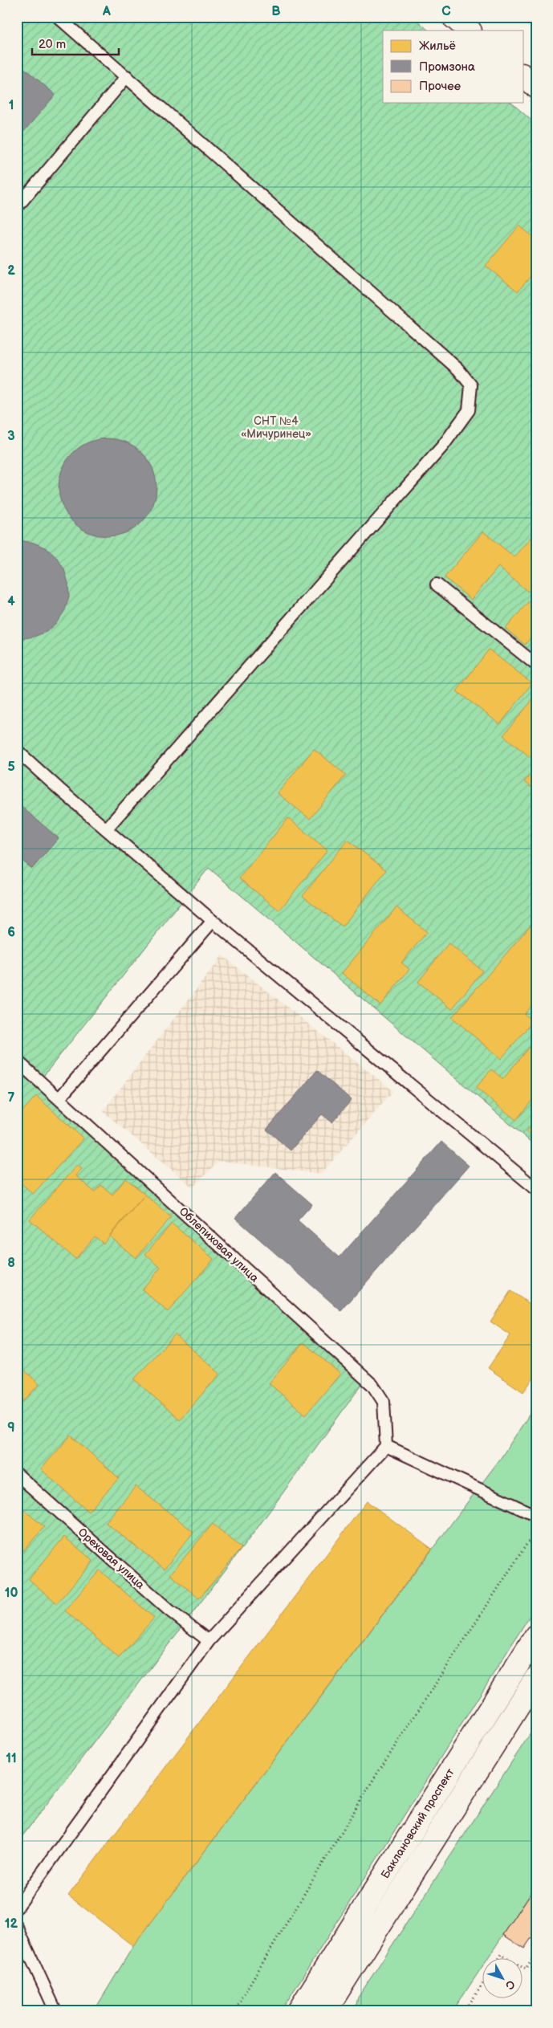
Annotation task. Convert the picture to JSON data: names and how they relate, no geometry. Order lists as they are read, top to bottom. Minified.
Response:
{"streets":{"main road":["Баклановский проспект"],"lane":["Облепиховая улица","Ореховая улица"]},"parks":["СНТ №4 «Мичуринец»"],"legend":["Жильё","Промзона","Прочее"],"scale_bar":"20 m","north":"bottom right","grid":{"columns":["A","B","C"],"rows":["1","2","3","4","5","6","7","8","9","10","11","12"]}}
